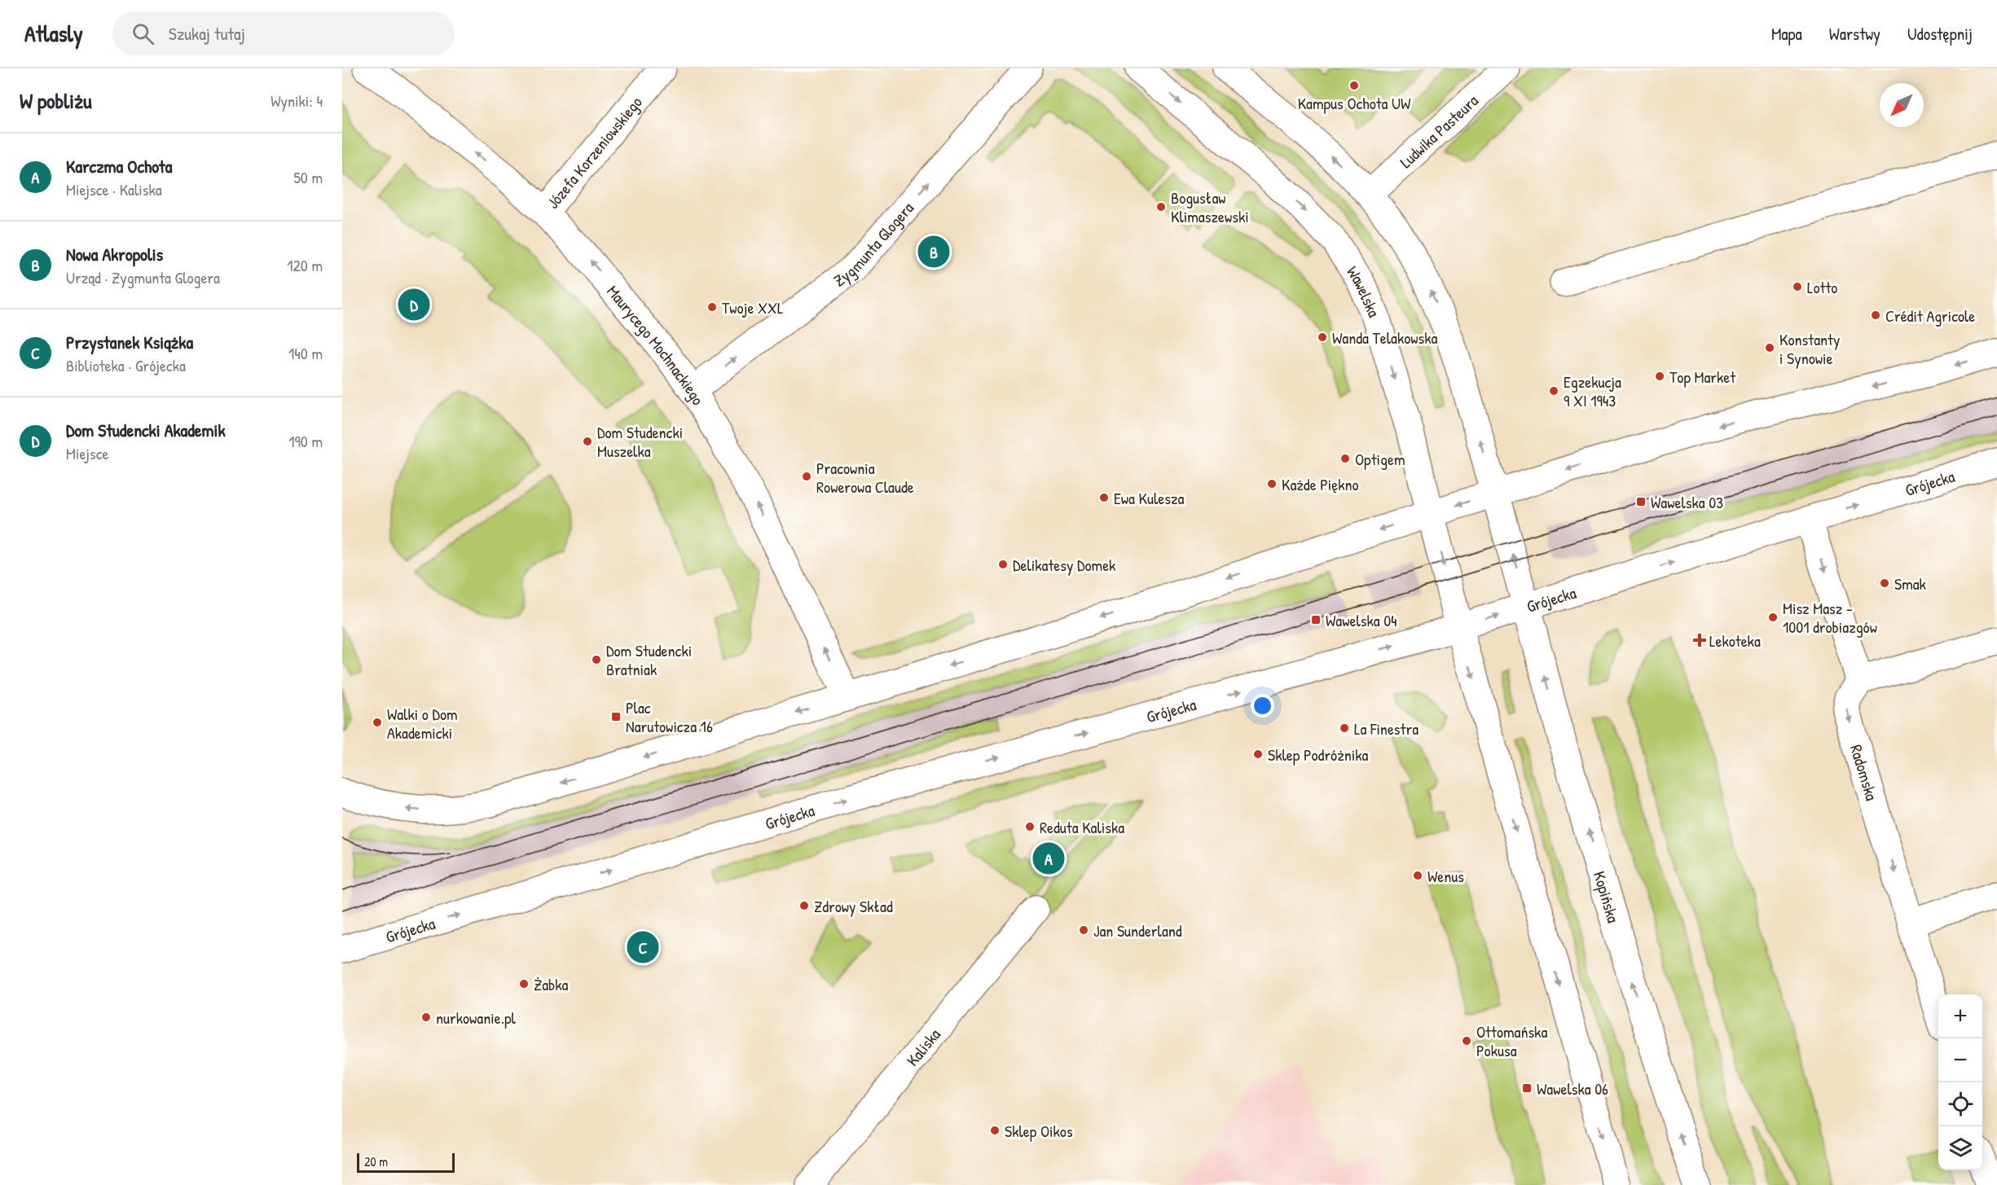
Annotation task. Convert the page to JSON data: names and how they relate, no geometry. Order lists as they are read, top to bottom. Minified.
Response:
{"streets":{"main road":["Ludwika Pasteura","Józefa Korzeniowskiego","Zygmunta Glogera","Wawelska","Maurycego Mochnackiego","Grójecka","Radomska","Kopińska","Kaliska"]},"crossings":[["Józefa Korzeniowskiego","Maurycego Mochnackiego"],["Zygmunta Glogera","Maurycego Mochnackiego"],["Wawelska","Grójecka"],["Grójecka","Kopińska"]],"one_way":["Zygmunta Glogera","Maurycego Mochnackiego","Radomska"],"places":{"other":["Kampus Ochota UW","Bogusław Klimaszewski","Lotto","Twoje XXL","Crédit Agricole","Wanda Telakowska","Konstanty i Synowie","Top Market","Egzekucja 9 XI 1943","Dom Studencki Muszelka","Optigem","Pracownia Rowerowa Claude","Każde Piękno","Ewa Kulesza","Delikatesy Domek","Smak","Misz Masz - 1001 drobiazgów","Dom Studencki Bratniak","Walki o Dom Akademicki","La Finestra","Sklep Podróżnika","Reduta Kaliska","Wenus","Zdrowy Skład","Jan Sunderland","Żabka","nurkowanie.pl","Ottomańska Pokusa","Sklep Oikos"],"transit":["Wawelska 03","Wawelska 04","Plac Narutowicza 16","Wawelska 06"],"health":["Lekoteka"]},"scale_bar":"20 m","north":"bottom left","page":{"header":"Atlasly","search":"Szukaj tutaj","nav":["Mapa","Warstwy","Udostępnij"],"heading":["W pobliżu","Wyniki: 4"],"list":[{"mark":"A","name":"Karczma Ochota","note":"Miejsce · Kaliska","value":"50 m"},{"mark":"B","name":"Nowa Akropolis","note":"Urząd · Zygmunta Glogera","value":"120 m"},{"mark":"C","name":"Przystanek Książka","note":"Biblioteka · Grójecka","value":"140 m"},{"mark":"D","name":"Dom Studencki Akademik","note":"Miejsce","value":"190 m"}],"pins":["B","D","A","C"],"map_buttons":["+","−"],"scale":"20 m"}}
